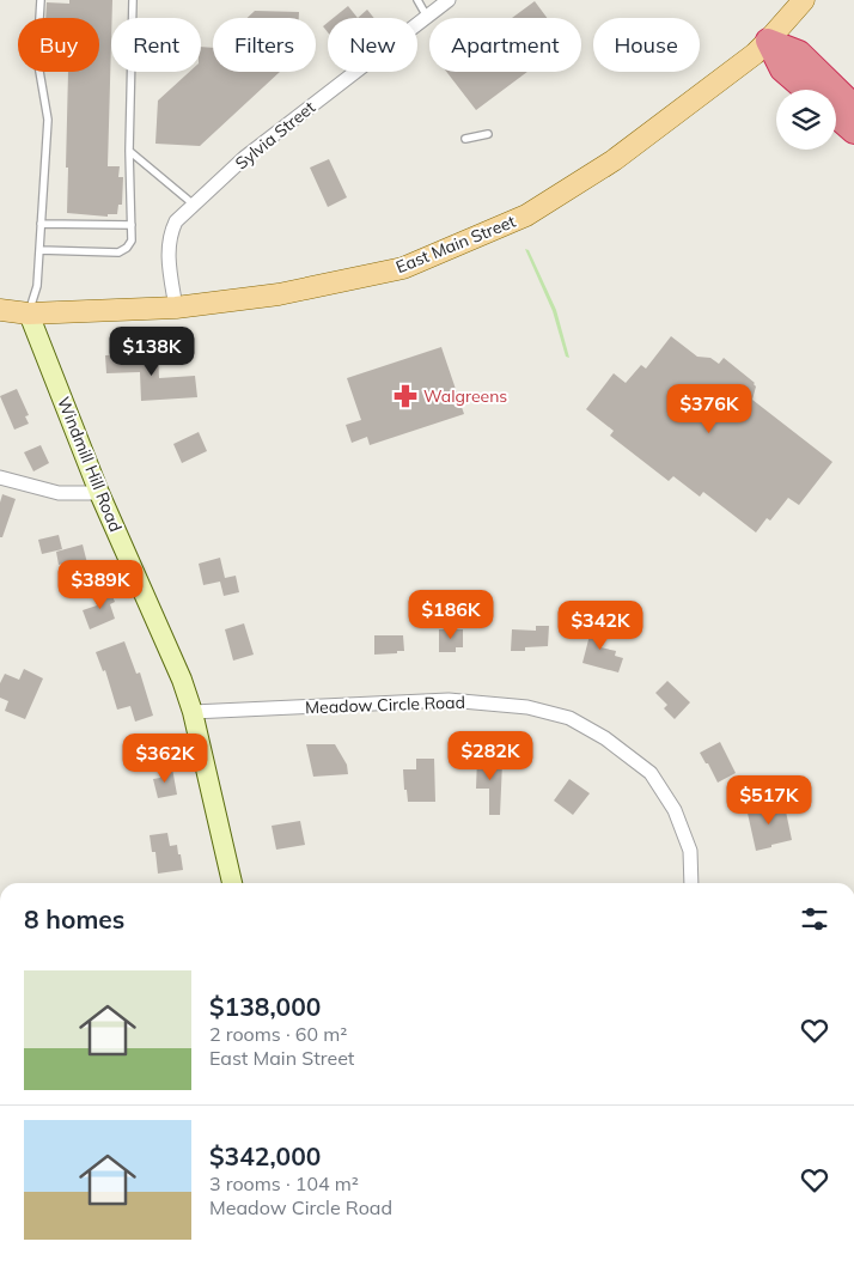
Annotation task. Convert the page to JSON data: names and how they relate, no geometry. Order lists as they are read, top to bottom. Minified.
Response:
{"streets":{"main road":["East Main Street"],"street":["Sylvia Street","Windmill Hill Road","Meadow Circle Road"]},"crossings":[["Sylvia Street","East Main Street"],["East Main Street","Windmill Hill Road"],["Windmill Hill Road","Meadow Circle Road"]],"places":{"pharmacy":["Walgreens"]},"page":{"chip":["Buy","Rent","Filters","New","Apartment","House"],"price":["$138K","$376K","$389K","$186K","$342K","$282K","$362K","$517K"],"heading":"8 homes","list":[{"name":"$138,000","note":"2 rooms · 60 m² · East Main Street"},{"name":"$342,000","note":"3 rooms · 104 m² · Meadow Circle Road"}]}}
